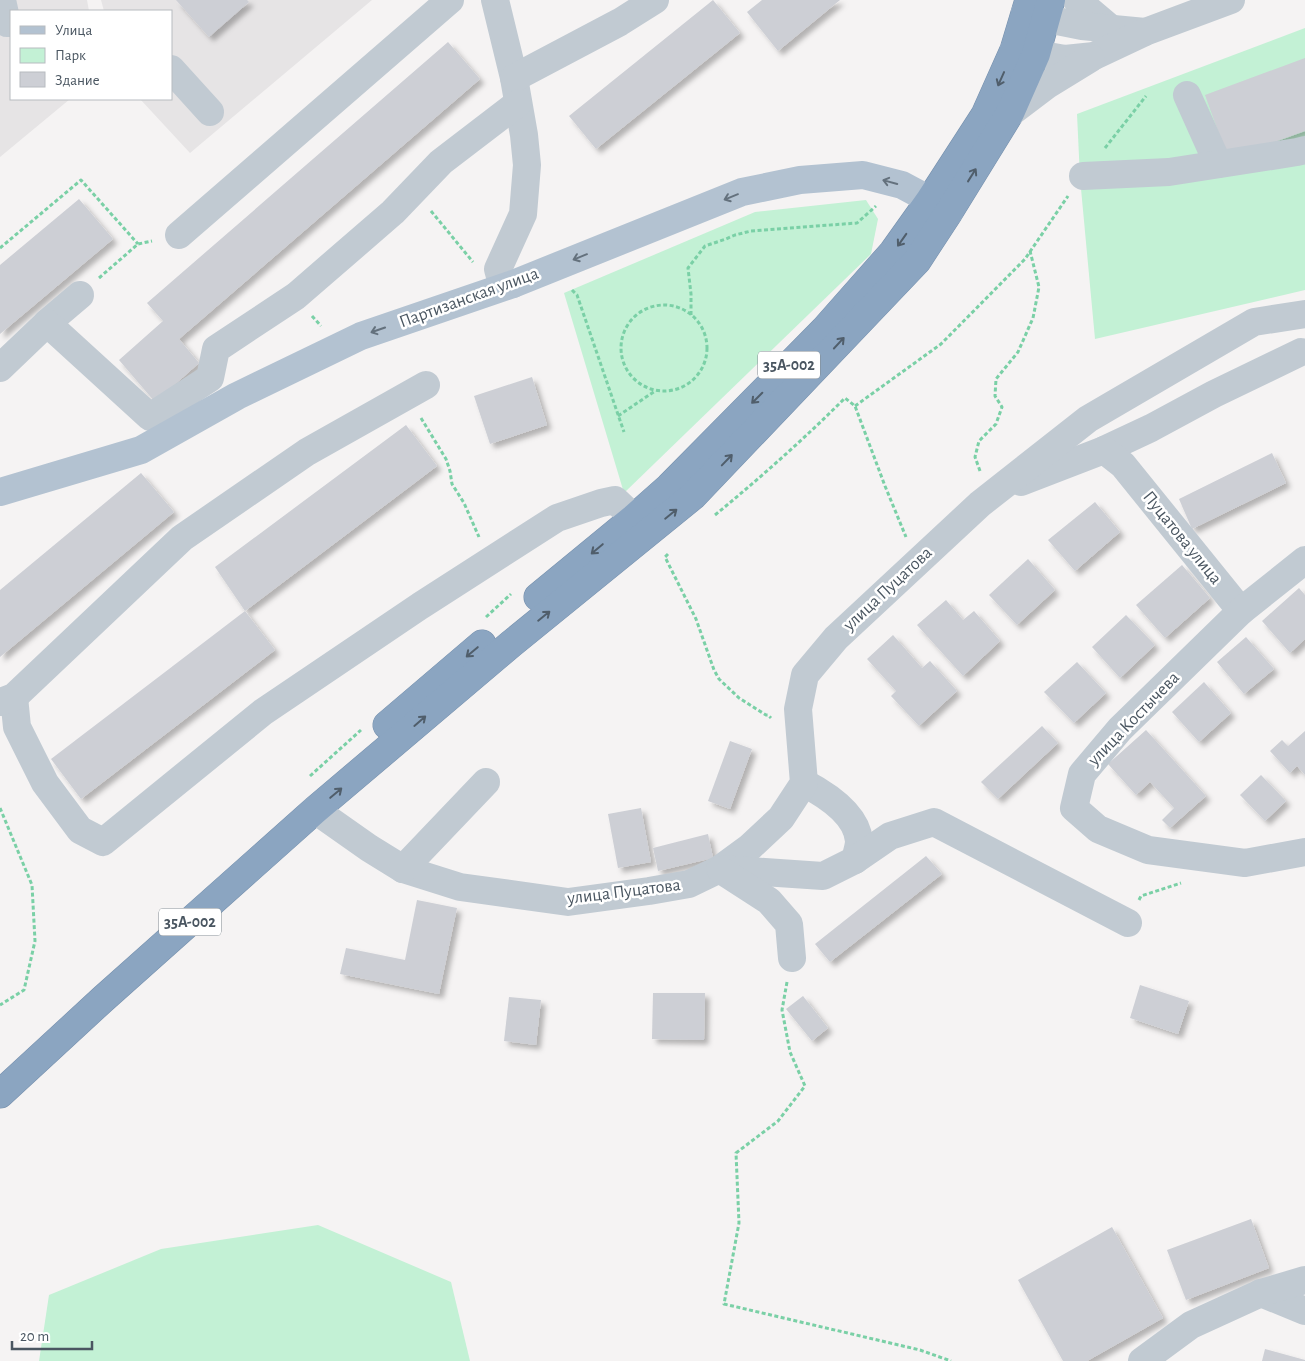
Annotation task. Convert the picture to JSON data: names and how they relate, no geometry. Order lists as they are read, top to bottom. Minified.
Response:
{"streets":{"highway":["35А-002"],"main road":["Партизанская улица"],"street":["Пуцатова улица","улица Пуцатова","улица Костычева"]},"crossings":[["Партизанская улица","35А-002"],["35А-002","улица Пуцатова"],["Пуцатова улица","улица Пуцатова"],["Пуцатова улица","улица Костычева"]],"one_way":["Партизанская улица"],"legend":["Улица","Парк","Здание"],"scale_bar":"20 m"}
